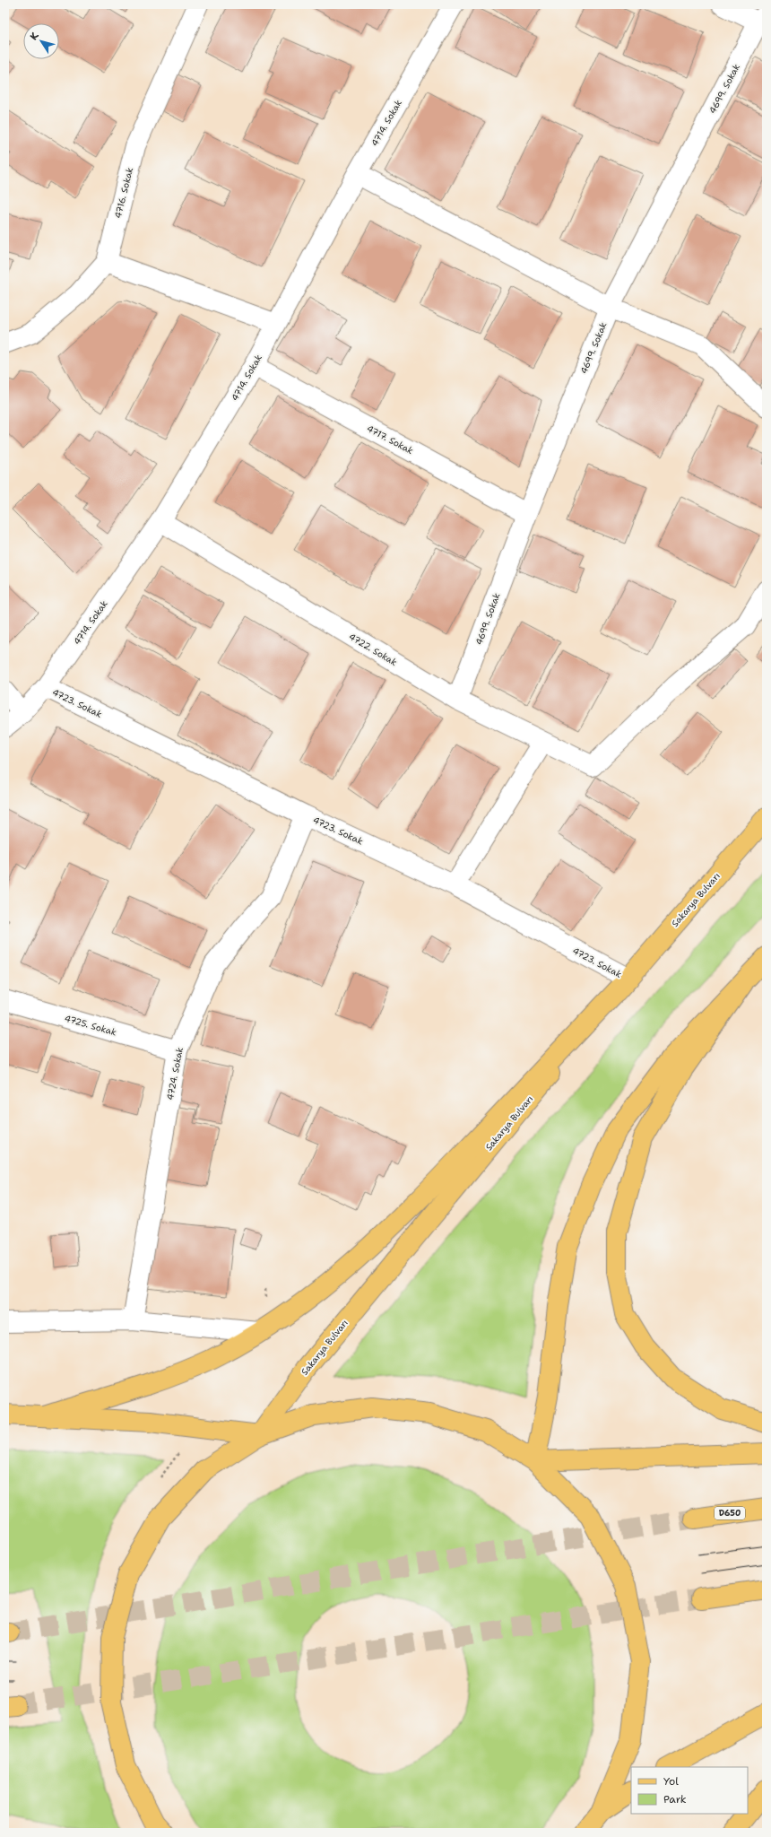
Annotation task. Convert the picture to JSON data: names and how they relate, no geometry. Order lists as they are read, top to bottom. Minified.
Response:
{"streets":{"main road":["Sakarya Bulvarı","D650"],"street":["4699. Sokak","4714. Sokak","4716. Sokak","4717. Sokak","4722. Sokak","4723. Sokak","4725. Sokak","4724. Sokak"]},"crossings":[["4699. Sokak","4717. Sokak"],["4699. Sokak","4722. Sokak"],["4714. Sokak","4717. Sokak"],["4714. Sokak","4722. Sokak"],["4714. Sokak","4723. Sokak"],["4723. Sokak","Sakarya Bulvarı"],["4723. Sokak","4724. Sokak"],["4725. Sokak","4724. Sokak"]],"legend":["Yol","Park"],"north":"top left"}
